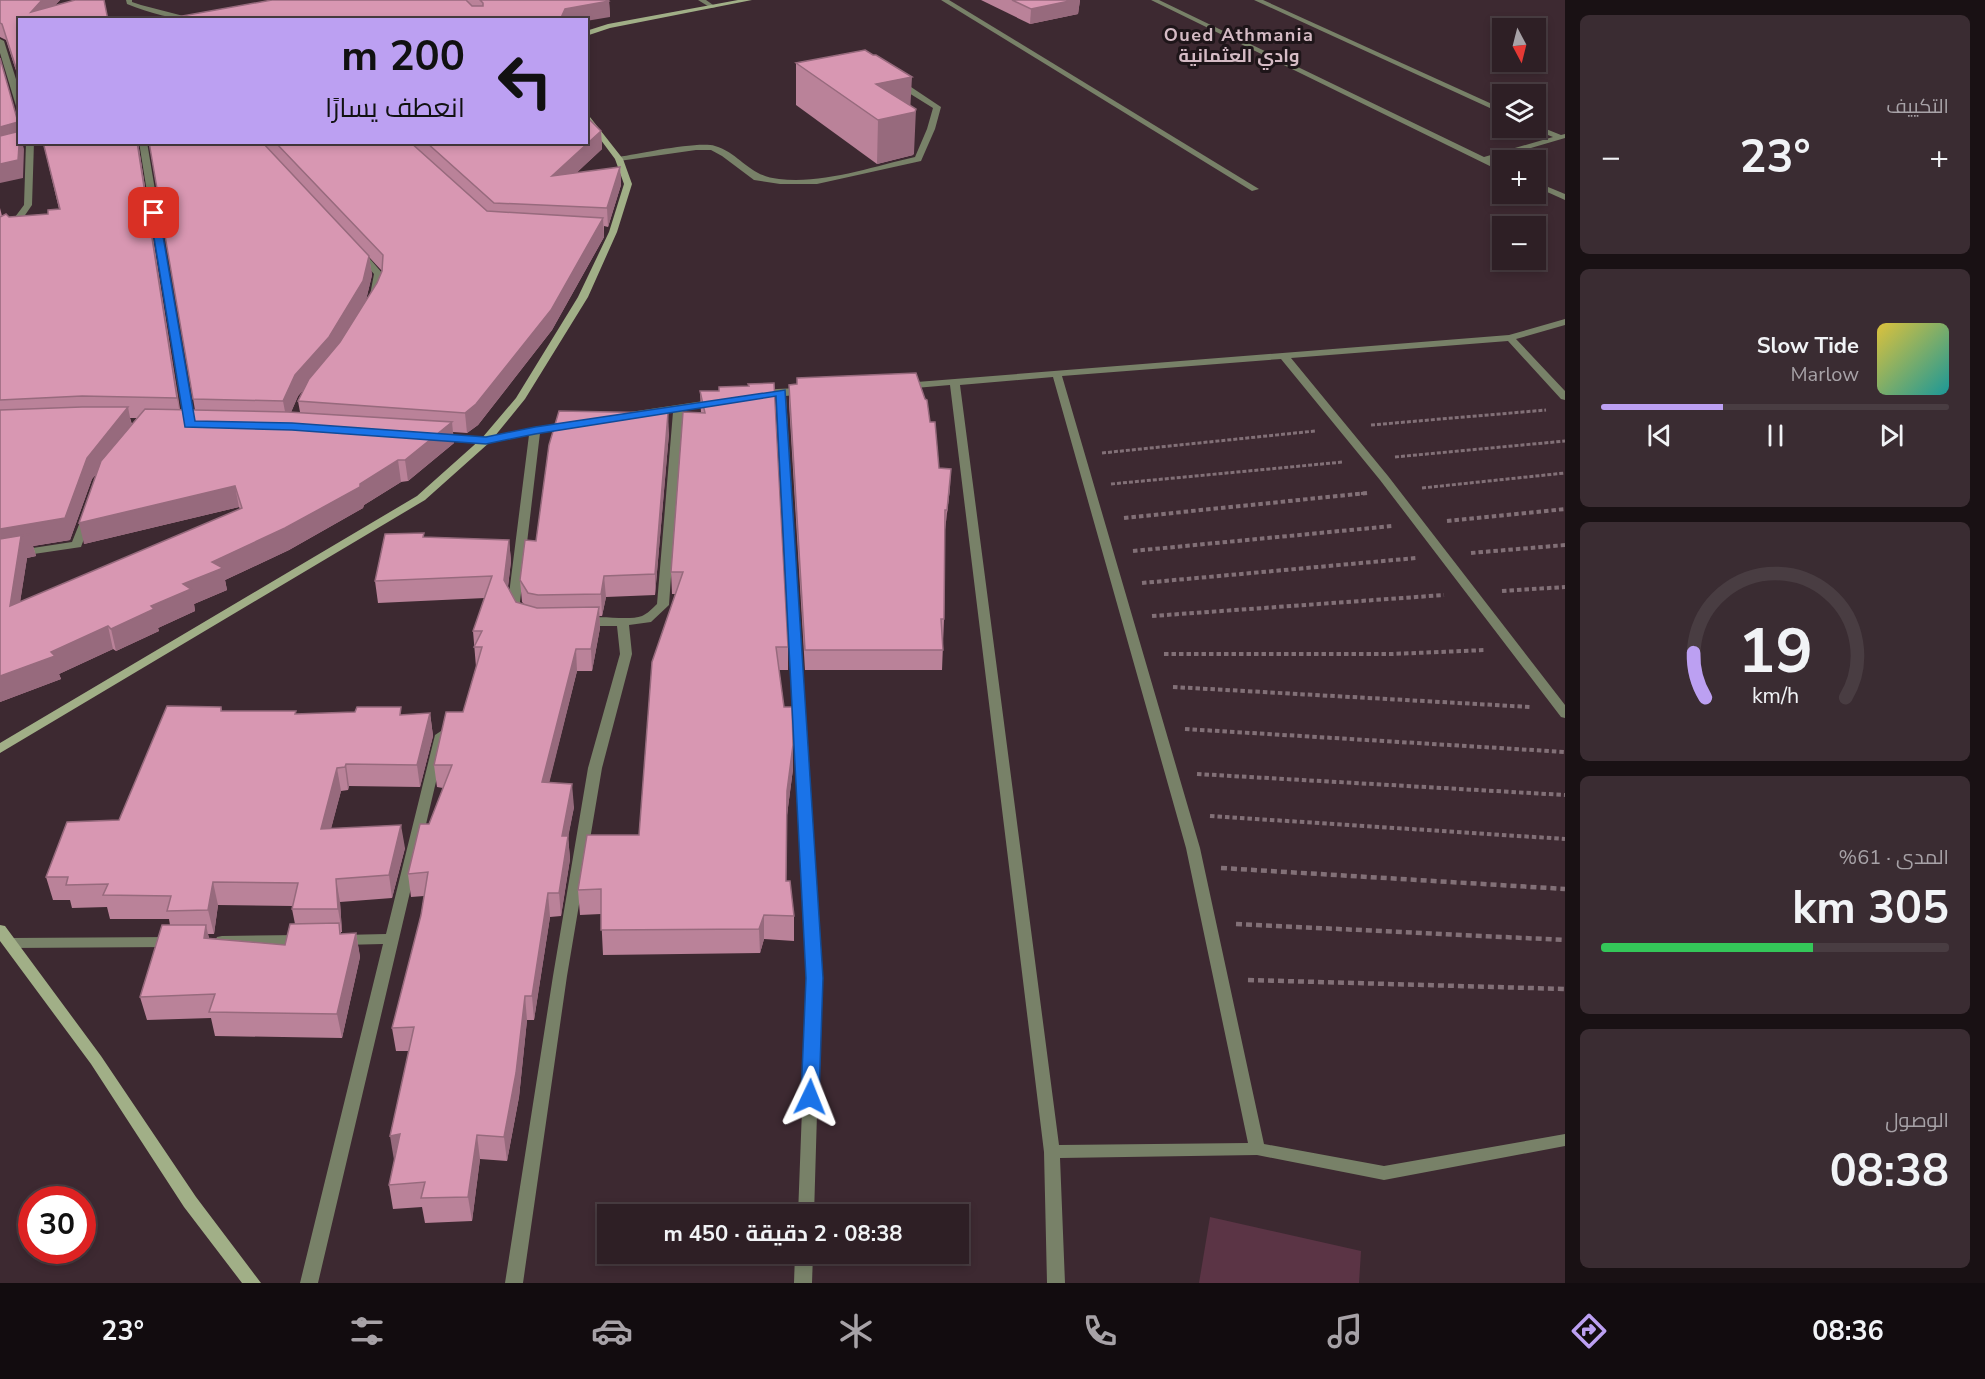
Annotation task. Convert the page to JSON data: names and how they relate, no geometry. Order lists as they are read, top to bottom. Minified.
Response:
{"districts":["Oued Athmania وادي العثمانية"],"north":"bottom","page":{"tile":["التكييف",["المدى · 61%","305 km"],["الوصول","08:38"]],"map_buttons":["+","−"],"turn":["200 m","انعطف يسارًا"],"heat":["−","23°","+"],"song":["Slow Tide","Marlow"],"limit":"30","trip":"08:38 · 2 دقيقة · 450 m","tabs":["08:36","23°"],"gauge":["19","km/h"]}}
